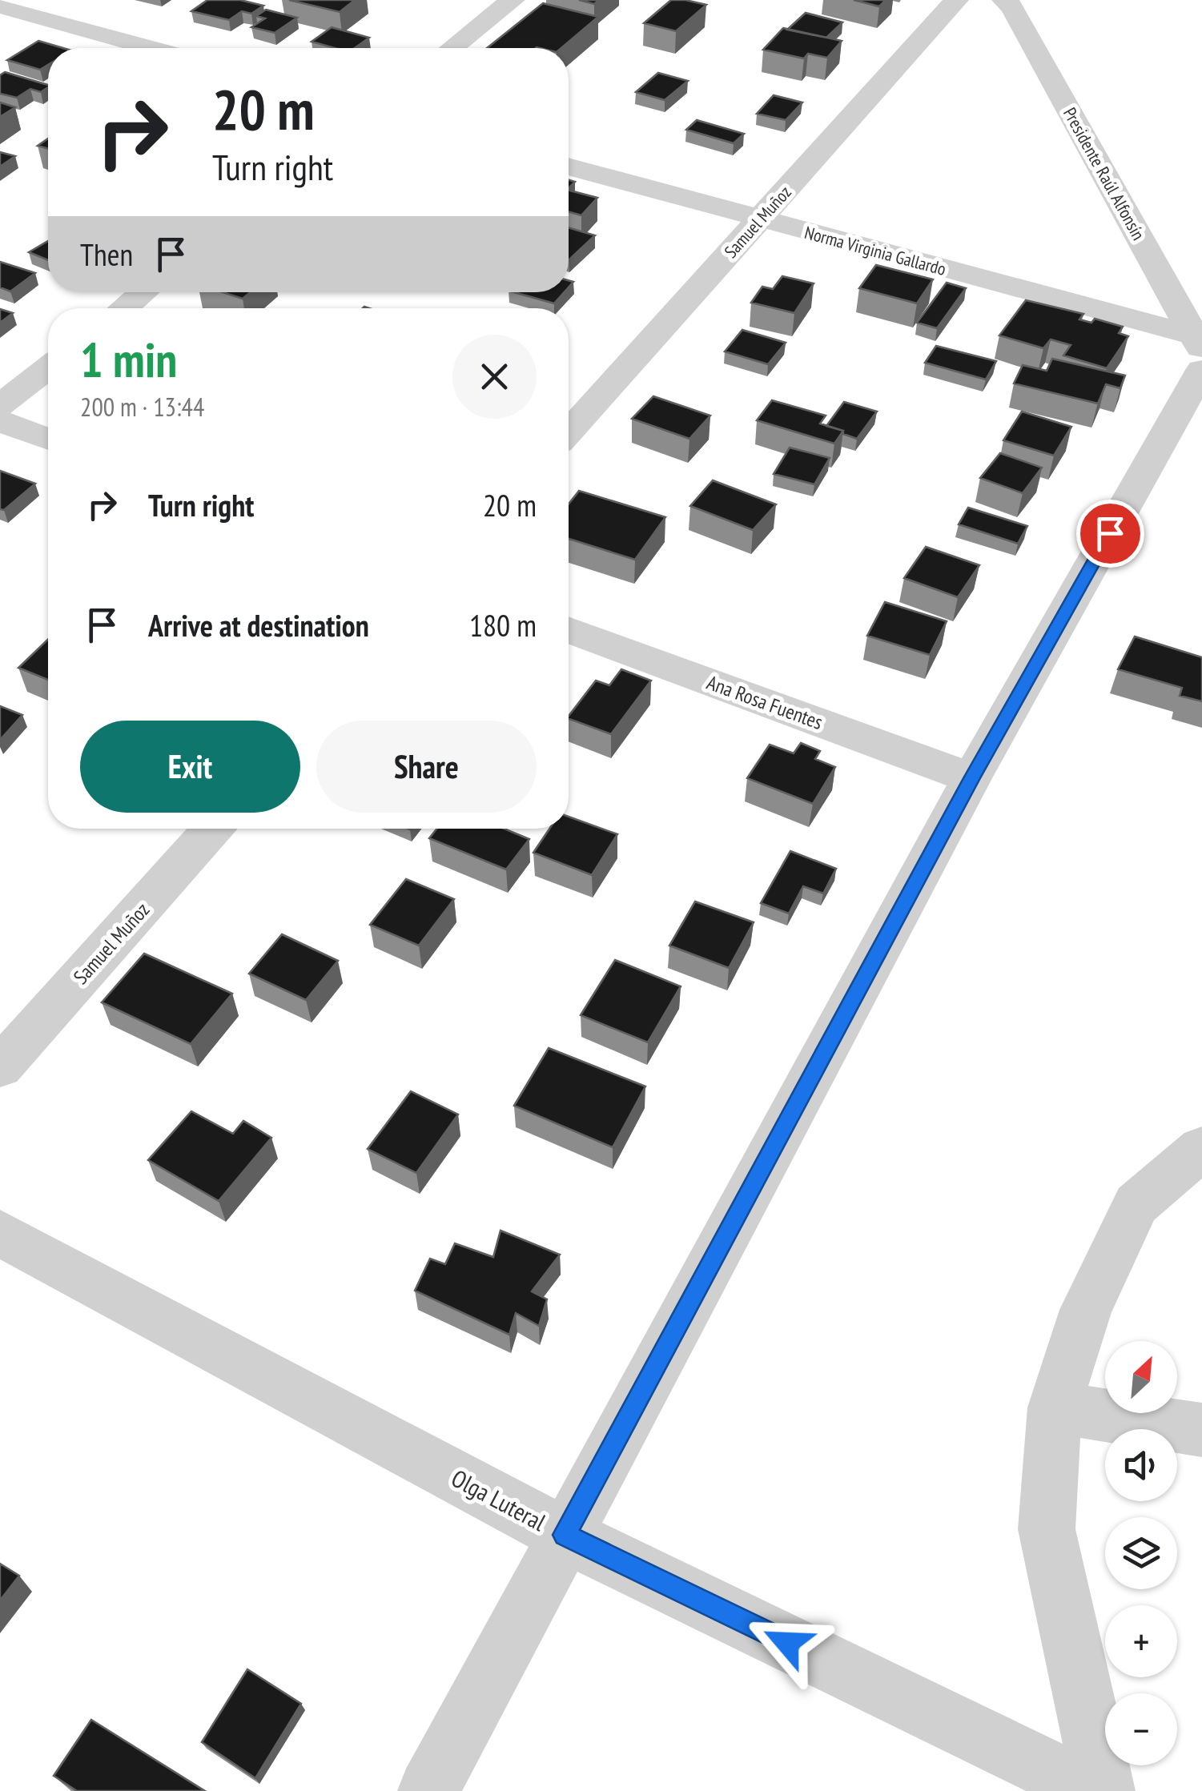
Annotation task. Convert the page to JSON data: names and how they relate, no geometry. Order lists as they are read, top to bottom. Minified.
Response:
{"streets":{"street":["Presidente Raúl Alfonsín","Samuel Muñoz","Norma Virginia Gallardo","Ana Rosa Fuentes","Olga Luteral"]},"crossings":[["Presidente Raúl Alfonsín","Norma Virginia Gallardo"],["Samuel Muñoz","Norma Virginia Gallardo"]],"north":"top right","page":{"turn":["20 m","Turn right"],"then":"Then","heading":["1 min","200 m · 13:44"],"list":[{"name":"Turn right","value":"20 m"},{"name":"Arrive at destination","value":"180 m"}],"buttons":["Exit","Share"],"map_buttons":["+","−"]}}
